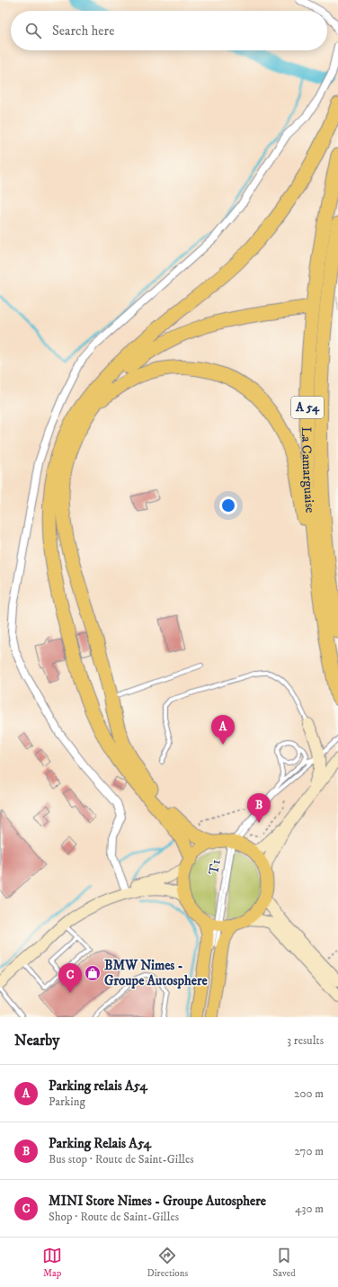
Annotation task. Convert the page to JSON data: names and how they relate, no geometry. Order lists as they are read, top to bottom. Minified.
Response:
{"streets":{"highway":["A 54","La Camarguaise"],"lane":["T1"]},"places":{"shop":["BMW Nimes - Groupe Autosphere"]},"page":{"search":"Search here","pins":["A","B","C"],"heading":["Nearby","3 results"],"list":[{"mark":"A","name":"Parking relais A54","note":"Parking","value":"200 m"},{"mark":"B","name":"Parking Relais A54","note":"Bus stop · Route de Saint-Gilles","value":"270 m"},{"mark":"C","name":"MINI Store Nimes - Groupe Autosphere","note":"Shop · Route de Saint-Gilles","value":"430 m"}],"nav":["Map","Directions","Saved"]}}
